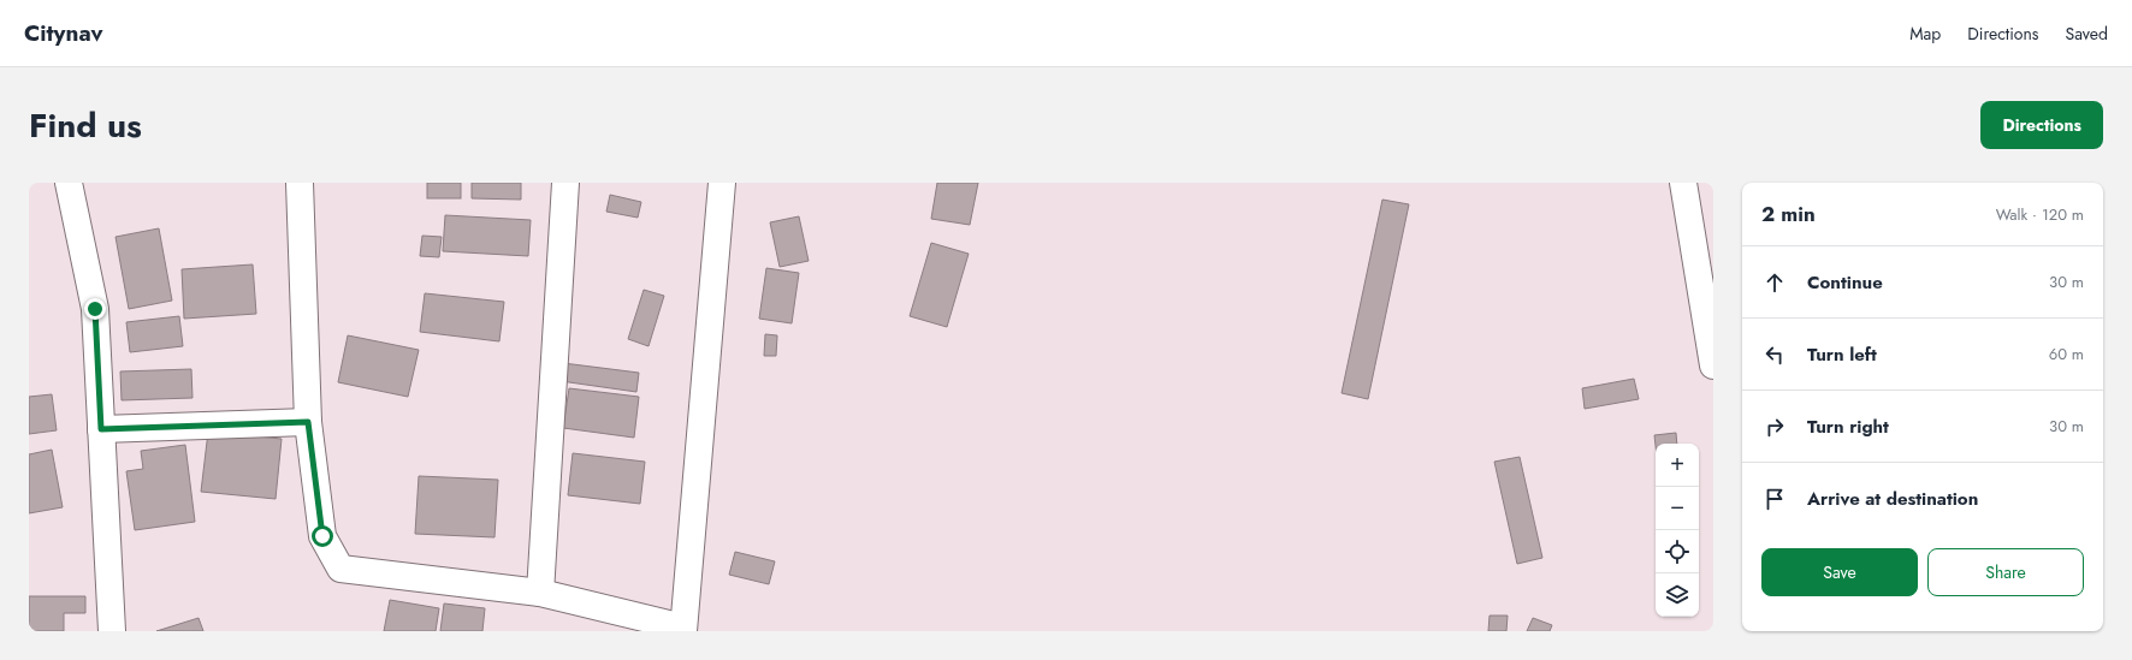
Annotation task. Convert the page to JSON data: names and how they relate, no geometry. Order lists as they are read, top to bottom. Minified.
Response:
{"page":{"header":"Citynav","nav":["Map","Directions","Saved"],"title":"Find us","buttons":["Directions",["Save","Share"]],"heading":["2 min","Walk · 120 m"],"list":[["Continue","30 m"],["Turn left","60 m"],["Turn right","30 m"],"Arrive at destination"],"map_buttons":["+","−"]}}
